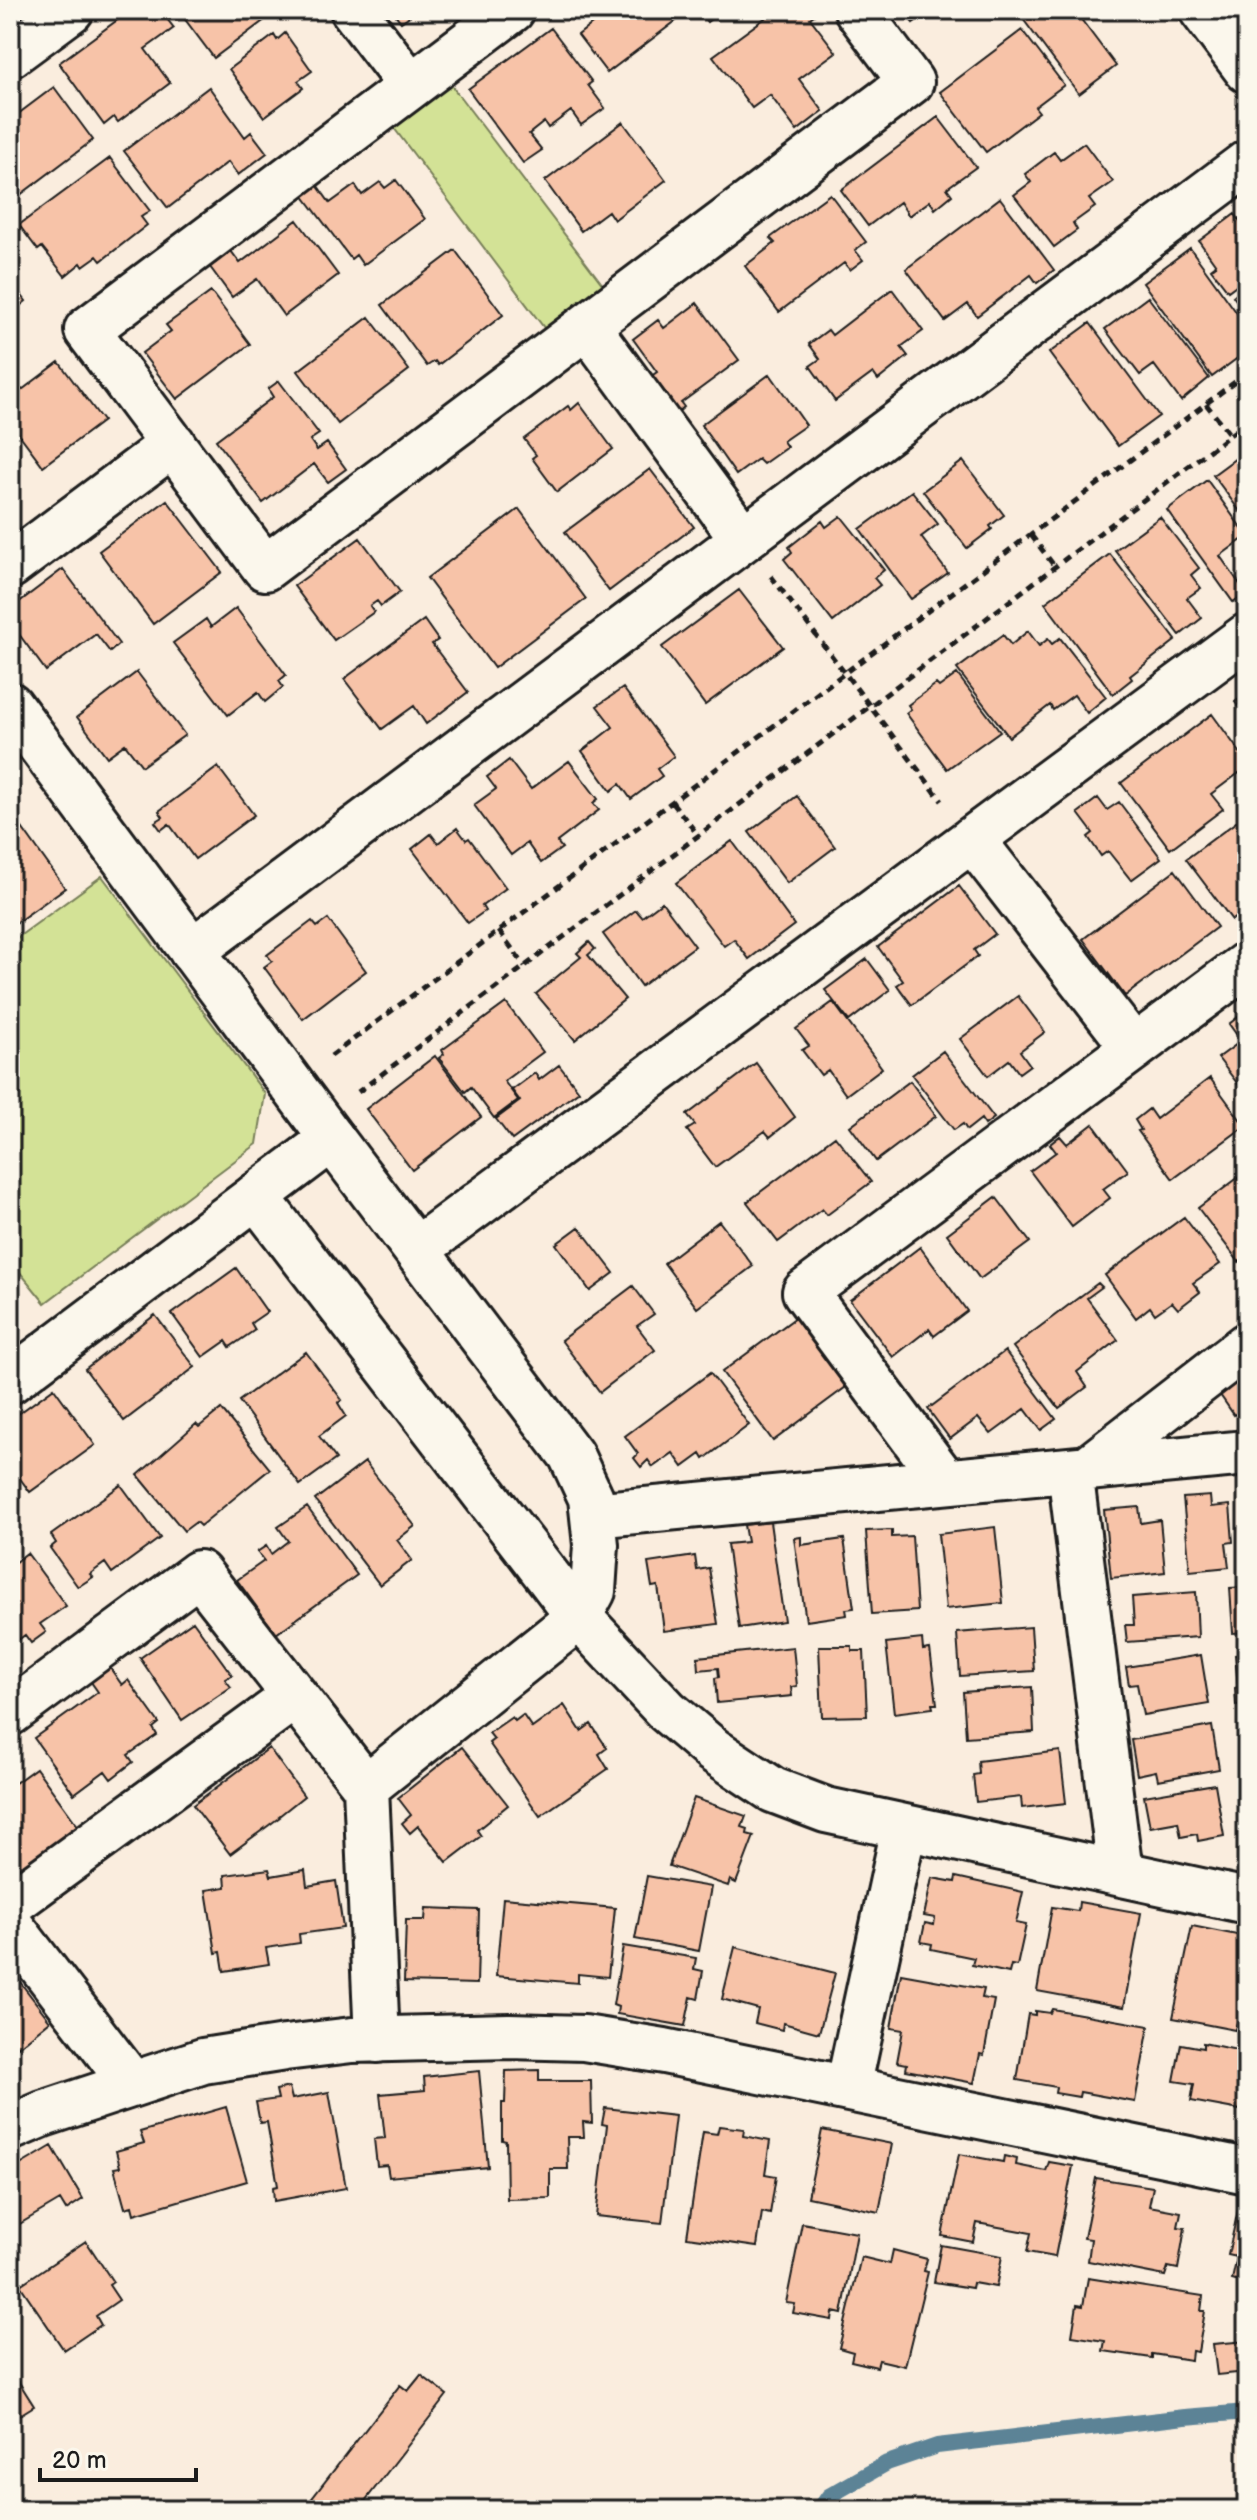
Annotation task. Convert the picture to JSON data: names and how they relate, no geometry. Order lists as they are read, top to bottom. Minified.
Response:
{"scale_bar":"20 m"}
